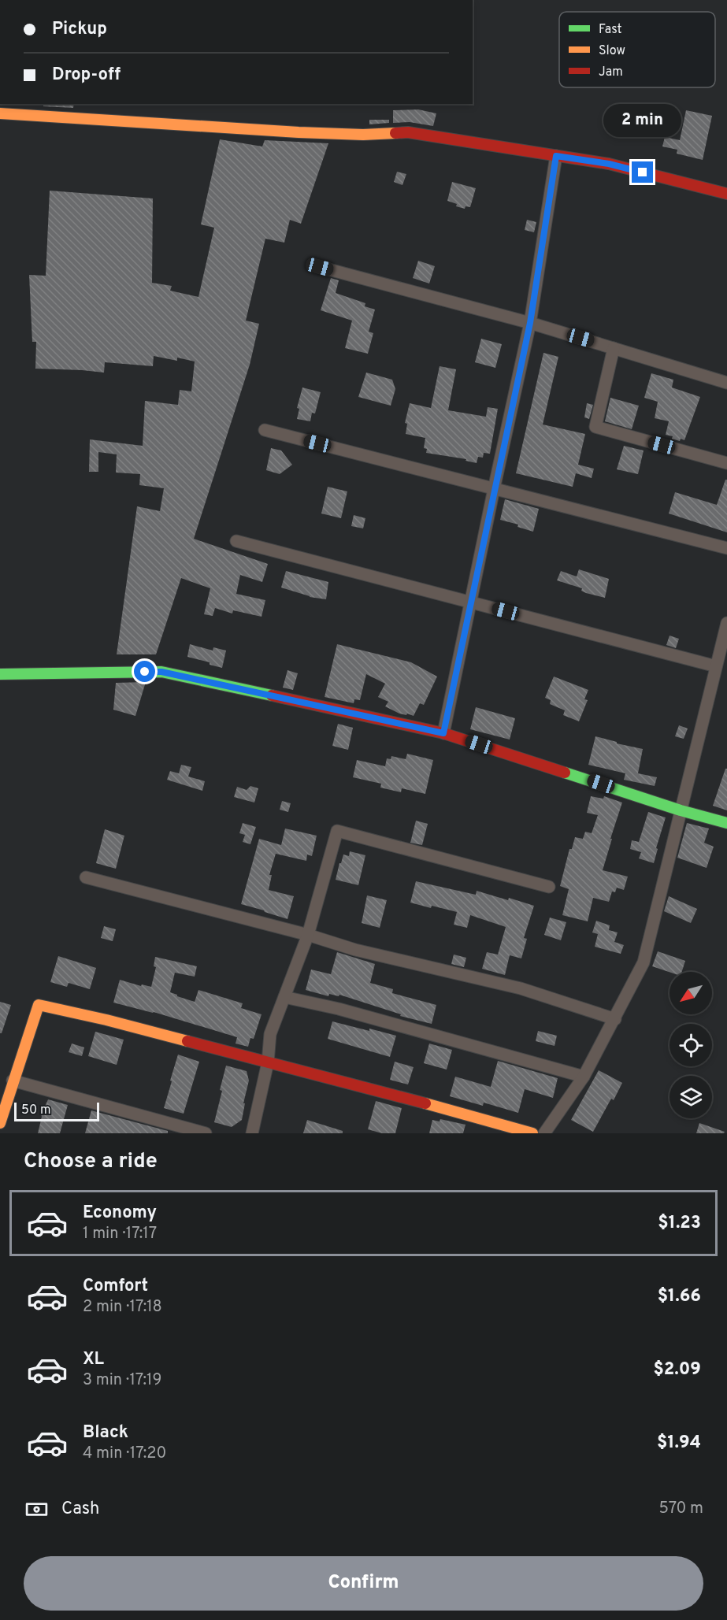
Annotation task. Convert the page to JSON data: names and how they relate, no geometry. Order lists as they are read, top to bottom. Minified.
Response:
{"legend":["Fast","Slow","Jam"],"scale_bar":"50 m","north":"bottom left","page":{"banner":["Pickup","Drop-off"],"bubble":"2 min","scale":"50 m","heading":"Choose a ride","list":[{"name":"Economy","note":"1 min · 17:17","value":"$1.23"},{"name":"Comfort","note":"2 min · 17:18","value":"$1.66"},{"name":"XL","note":"3 min · 17:19","value":"$2.09"},{"name":"Black","note":"4 min · 17:20","value":"$1.94"}],"pay":["Cash","570 m"],"buttons":"Confirm"}}
